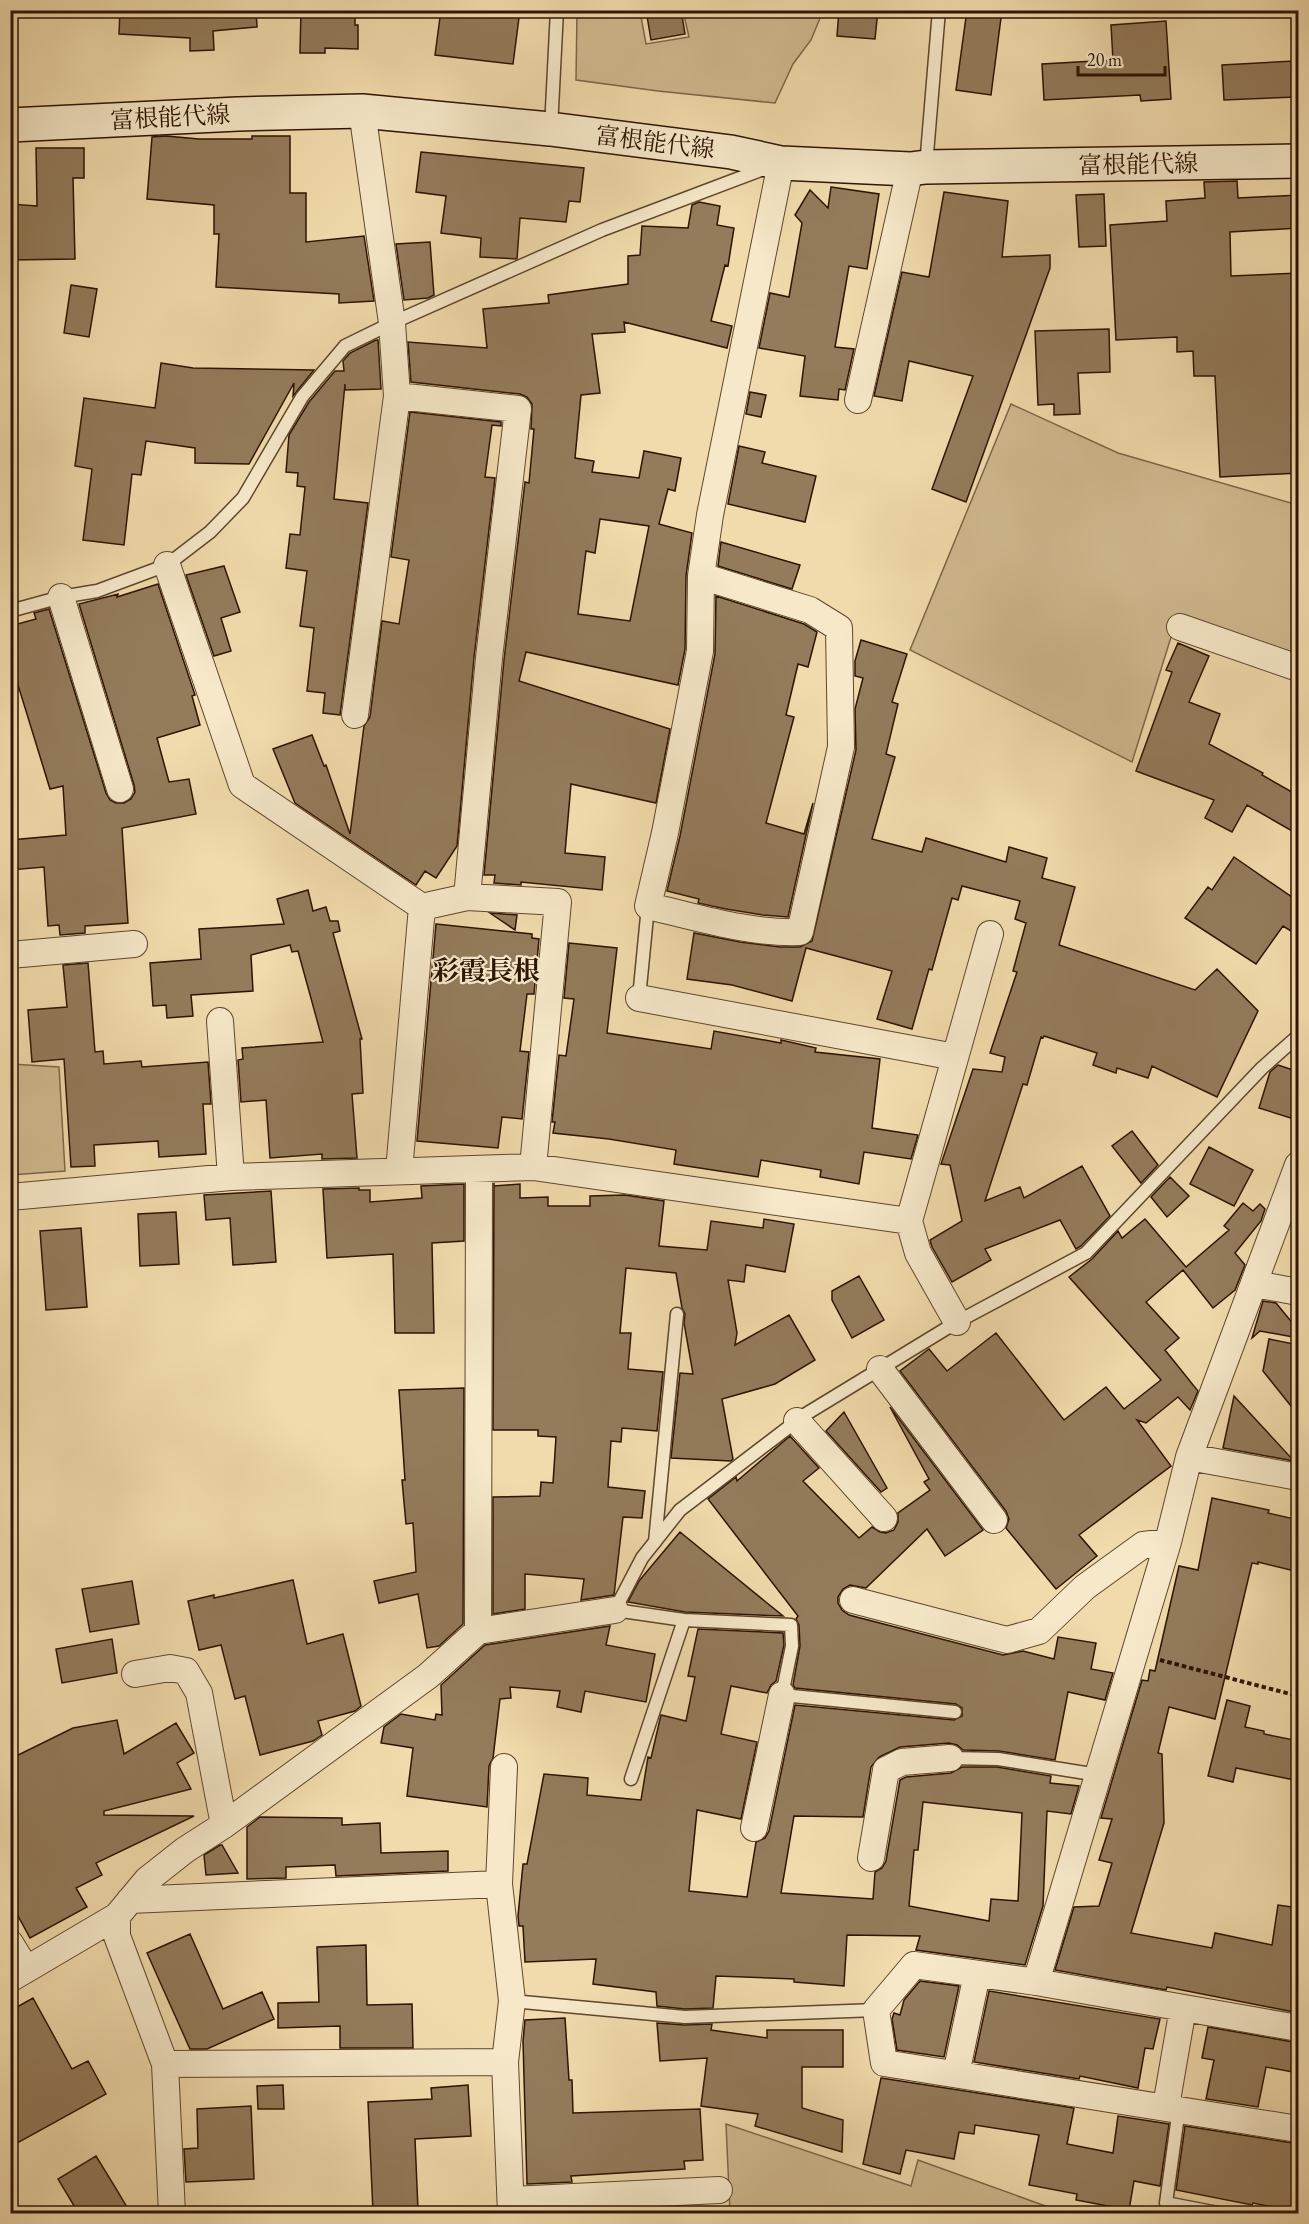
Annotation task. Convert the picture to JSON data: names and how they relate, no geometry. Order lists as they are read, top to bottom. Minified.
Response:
{"streets":{"main road":["富根能代線"]},"districts":["彩霞長根"],"scale_bar":"20 m"}
